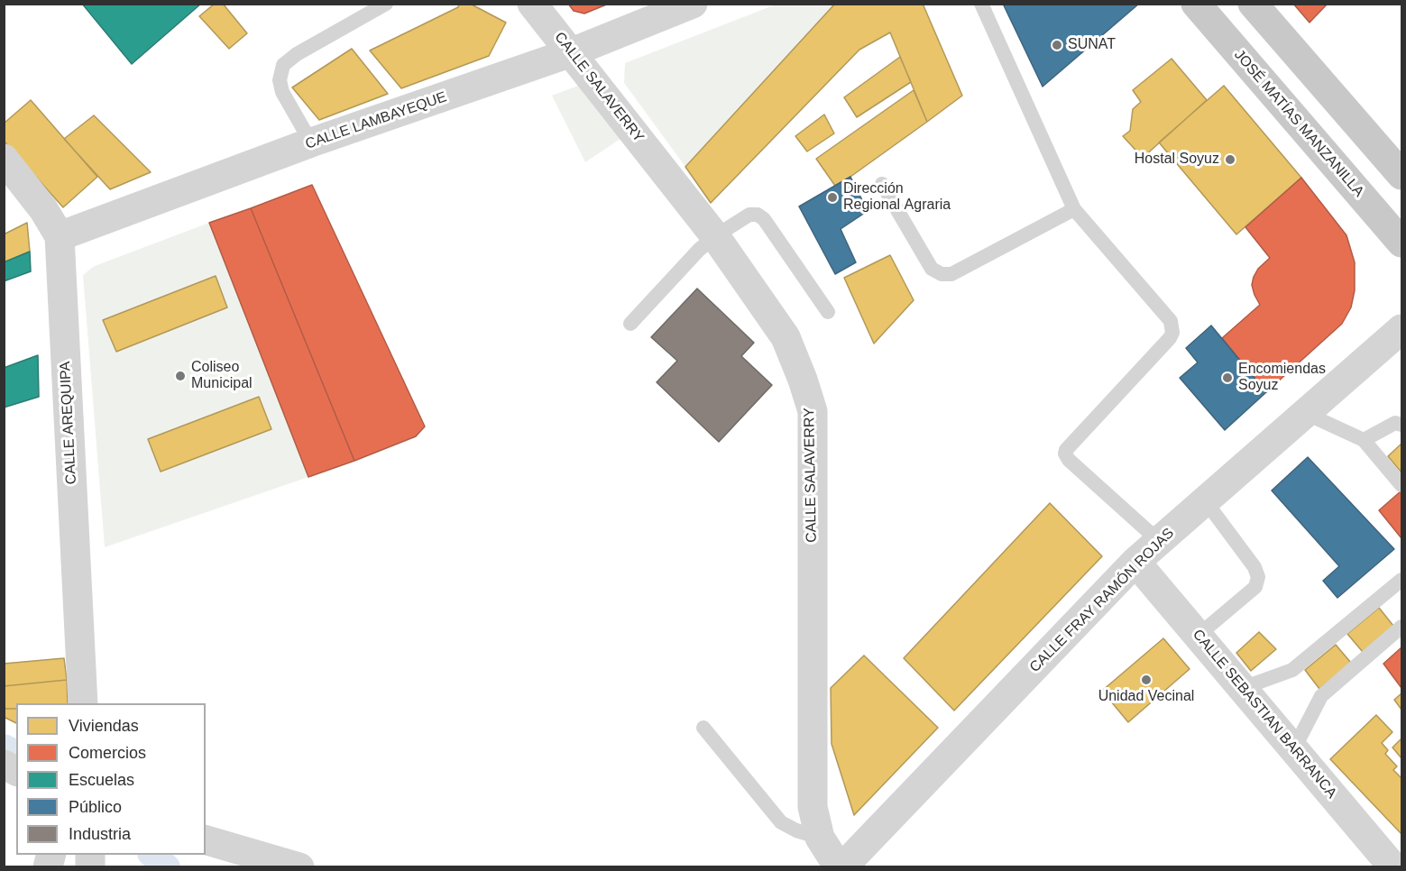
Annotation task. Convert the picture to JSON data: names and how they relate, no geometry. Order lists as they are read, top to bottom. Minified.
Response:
{"streets":{"main road":["JOSÉ MATÍAS MANZANILLA"],"street":["CALLE SALAVERRY","CALLE LAMBAYEQUE","CALLE AREQUIPA","CALLE FRAY RAMÓN ROJAS","CALLE SEBASTIAN BARRANCA"]},"crossings":[["CALLE SALAVERRY","CALLE LAMBAYEQUE"],["CALLE SALAVERRY","CALLE FRAY RAMÓN ROJAS"],["CALLE LAMBAYEQUE","CALLE AREQUIPA"],["CALLE FRAY RAMÓN ROJAS","CALLE SEBASTIAN BARRANCA"]],"places":["SUNAT","Hostal Soyuz","Dirección Regional Agraria","Coliseo Municipal","Encomiendas Soyuz","Unidad Vecinal"],"legend":["Viviendas","Comercios","Escuelas","Público","Industria"]}
